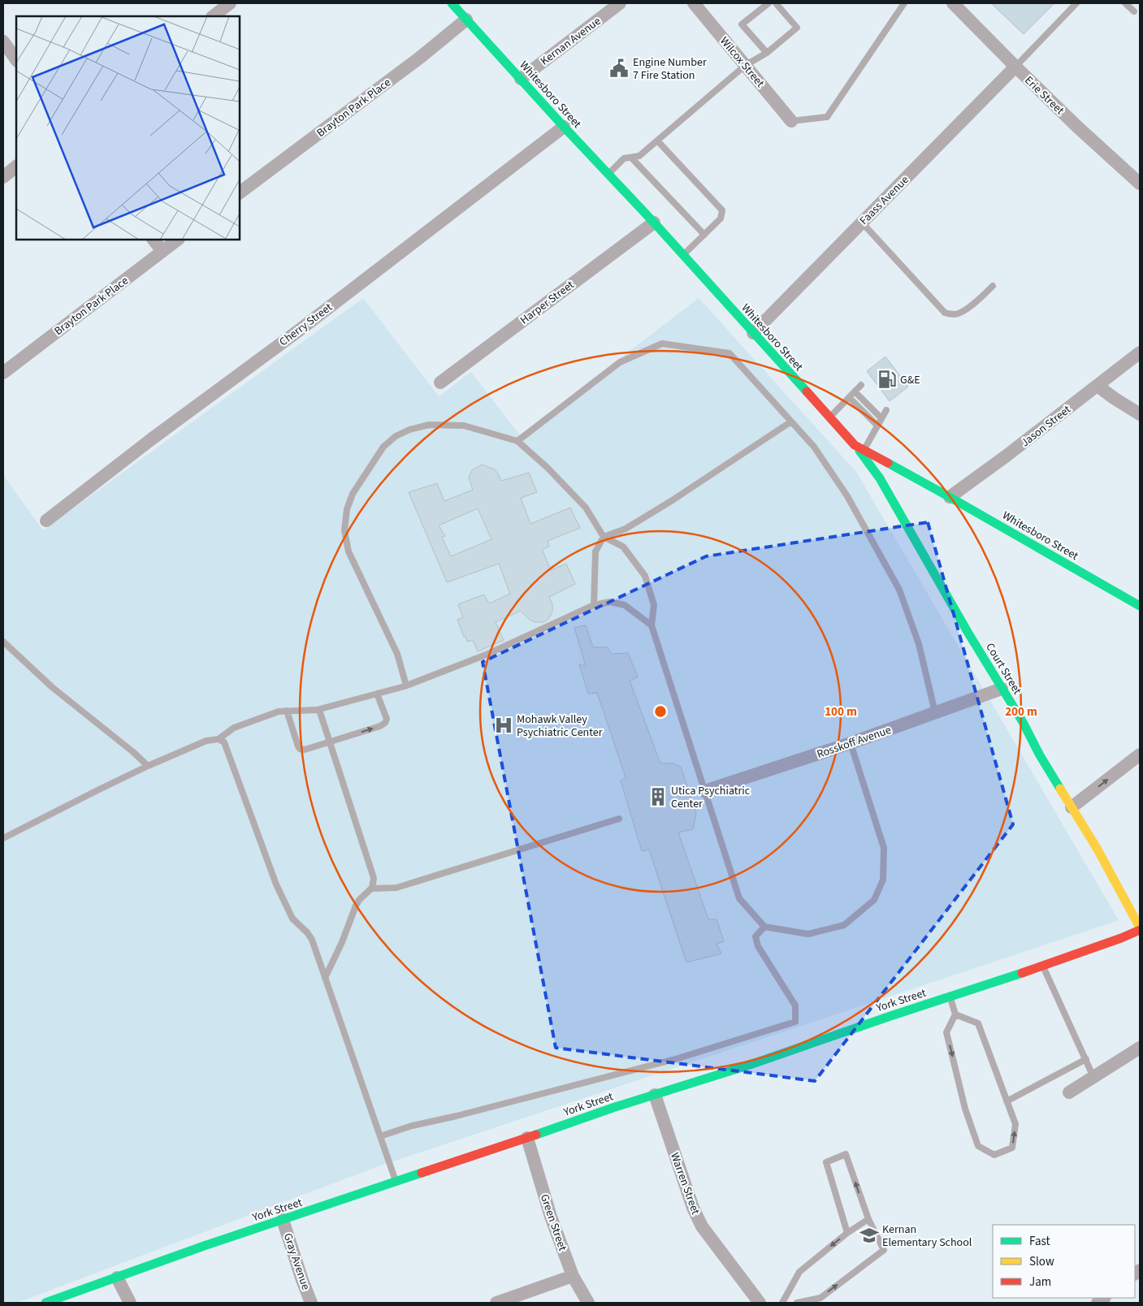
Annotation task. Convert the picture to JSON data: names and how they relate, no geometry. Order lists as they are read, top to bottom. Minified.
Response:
{"streets":{"street":["Kernan Avenue","Wilcox Street","Whitesboro Street","Erie Street","Brayton Park Place","Faass Avenue","Harper Street","Cherry Street","Jason Street","Court Street","Rosskoff Avenue","York Street","Warren Street","Green Street","Gray Avenue"]},"crossings":[["Kernan Avenue","Whitesboro Street"],["Whitesboro Street","Brayton Park Place"],["Whitesboro Street","Faass Avenue"],["Whitesboro Street","Harper Street"],["Whitesboro Street","Cherry Street"],["Whitesboro Street","Jason Street"],["Whitesboro Street","Court Street"],["Erie Street","Faass Avenue"],["Court Street","Rosskoff Avenue"],["Court Street","York Street"],["York Street","Warren Street"],["York Street","Green Street"],["York Street","Gray Avenue"]],"places":{"public building":["Engine Number 7 Fire Station"],"fuel station":["G&E"],"hospital":["Mohawk Valley Psychiatric Center"],"building":["Utica Psychiatric Center"],"school or university":["Kernan Elementary School"]},"legend":["Fast","Slow","Jam"],"rings":["100 m","200 m"]}
